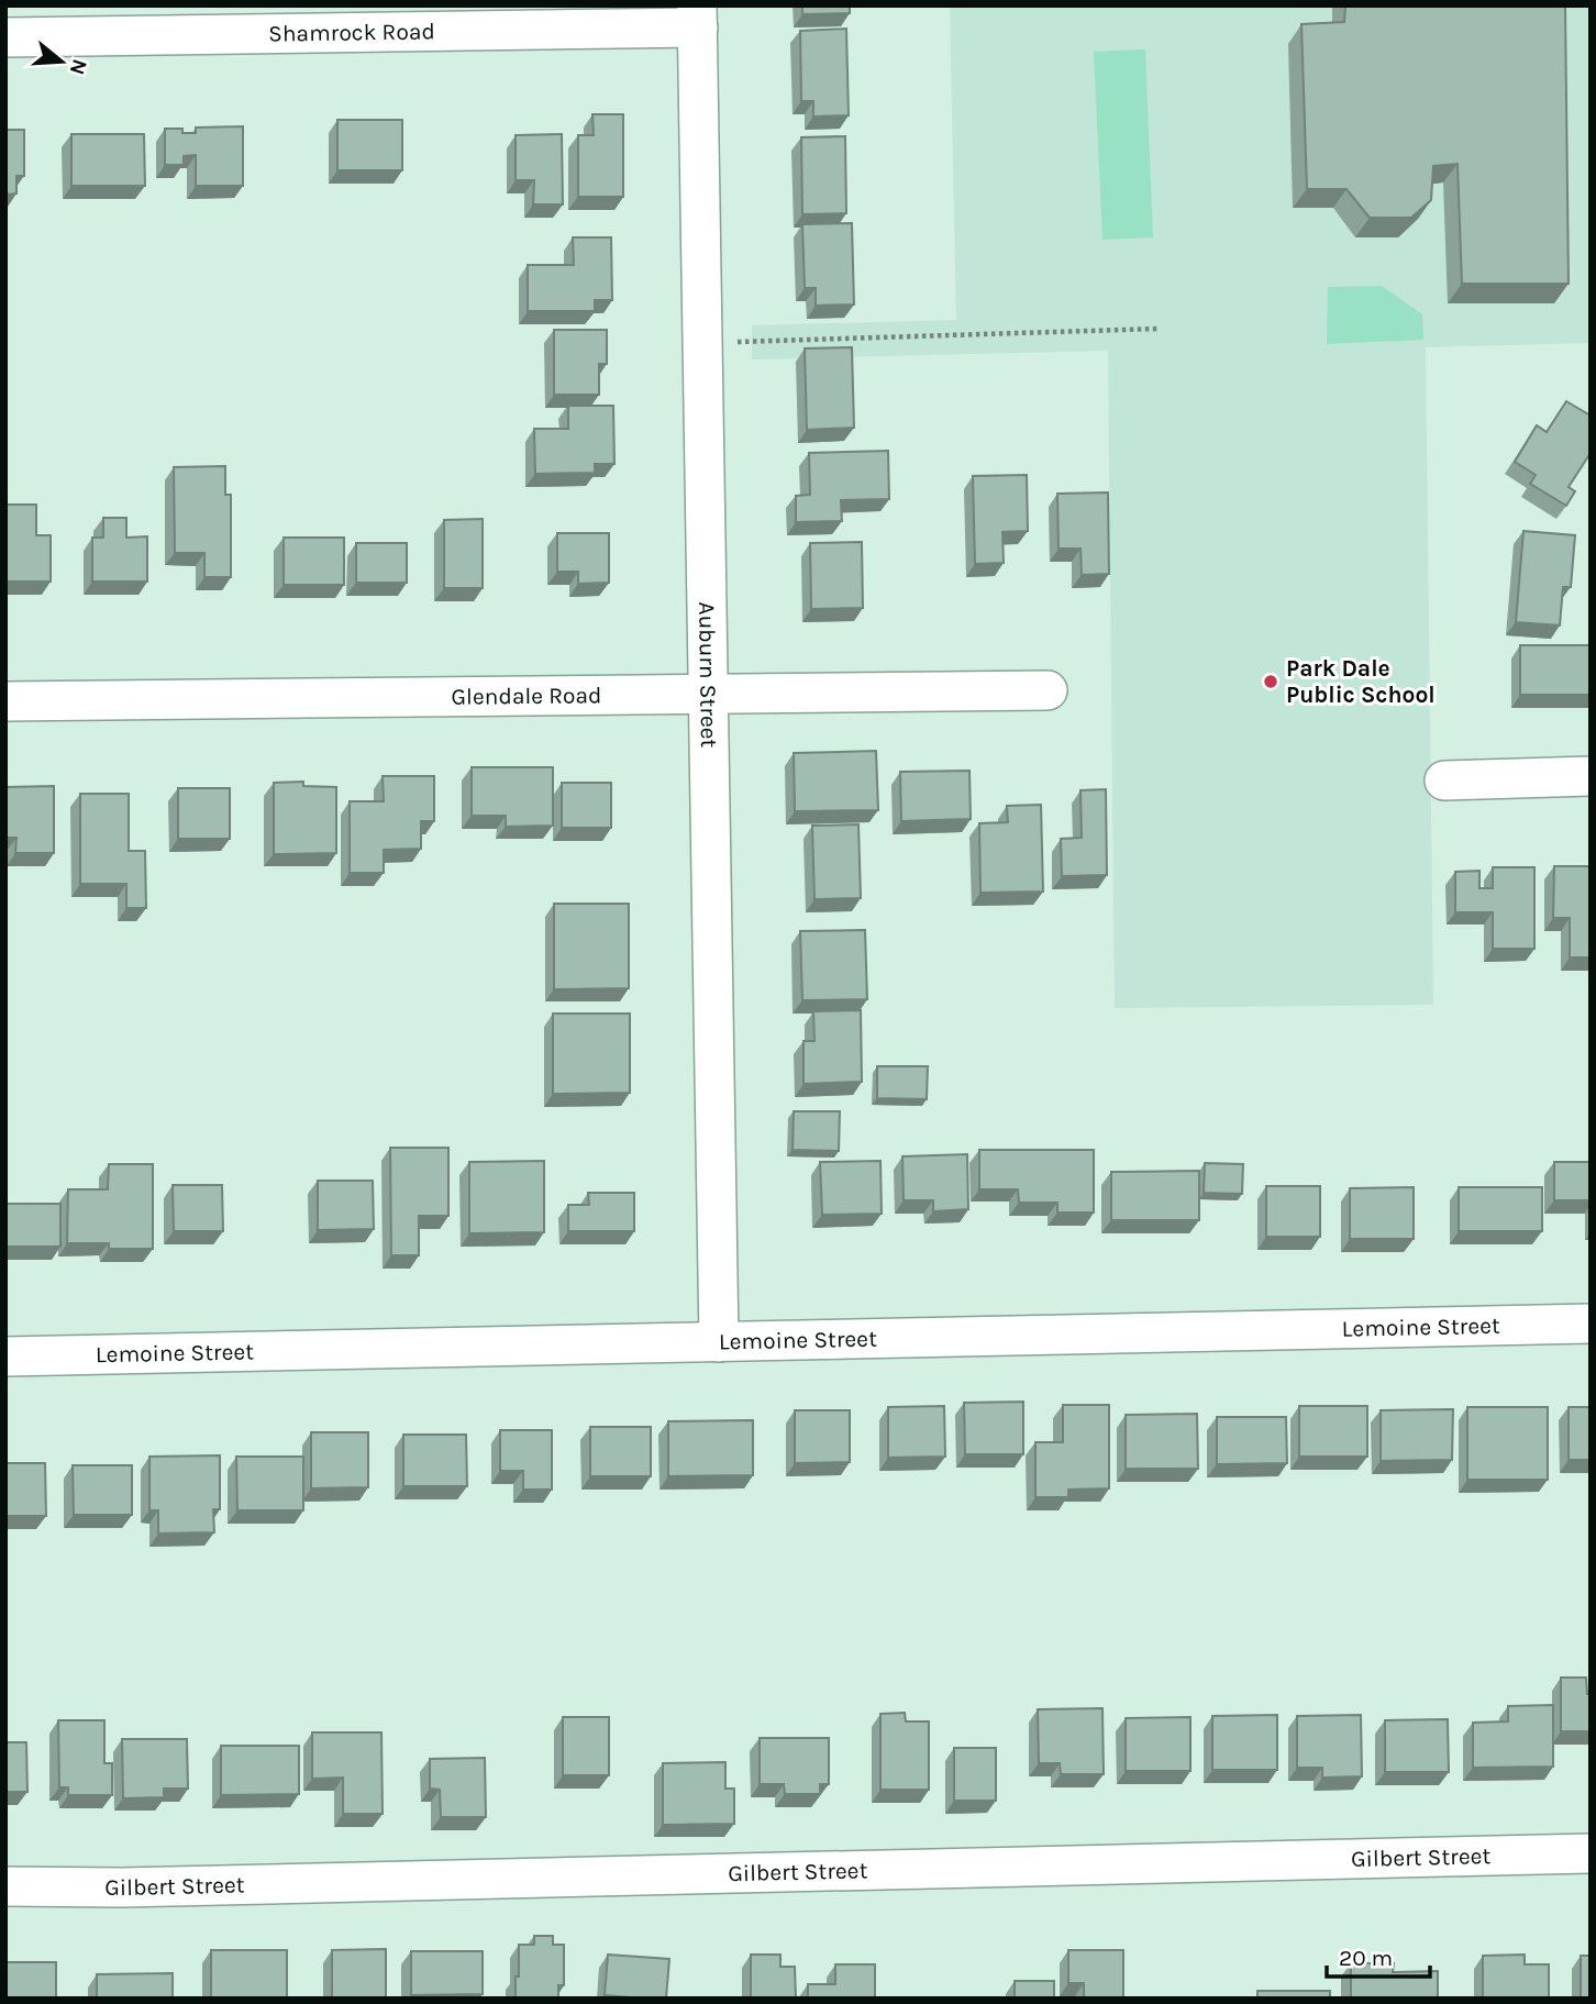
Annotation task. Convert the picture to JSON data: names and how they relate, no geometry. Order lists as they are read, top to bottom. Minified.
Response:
{"streets":{"street":["Shamrock Road","Auburn Street","Glendale Road","Lemoine Street","Gilbert Street"]},"crossings":[["Shamrock Road","Auburn Street"],["Auburn Street","Glendale Road"],["Auburn Street","Lemoine Street"]],"places":["Park Dale Public School"],"scale_bar":"20 m","north":"right"}
